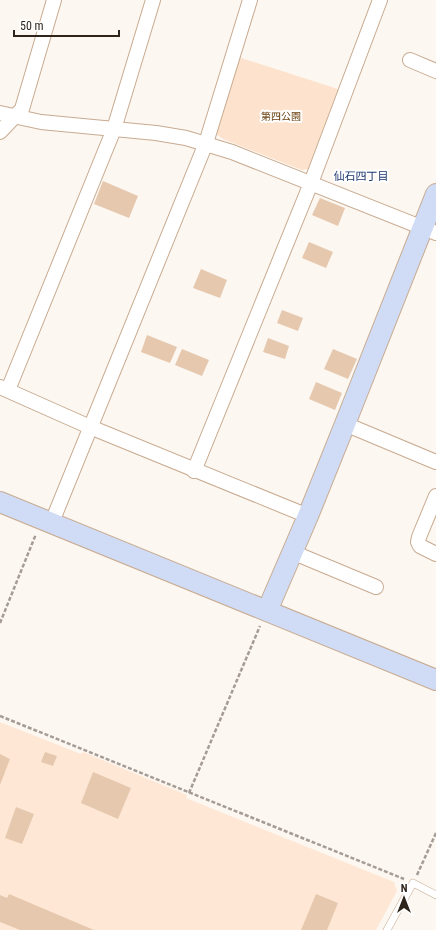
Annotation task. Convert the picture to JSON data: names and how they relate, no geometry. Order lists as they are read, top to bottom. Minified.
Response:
{"districts":["仙石四丁目"],"parks":["第四公園"],"scale_bar":"50 m","north":"top"}
